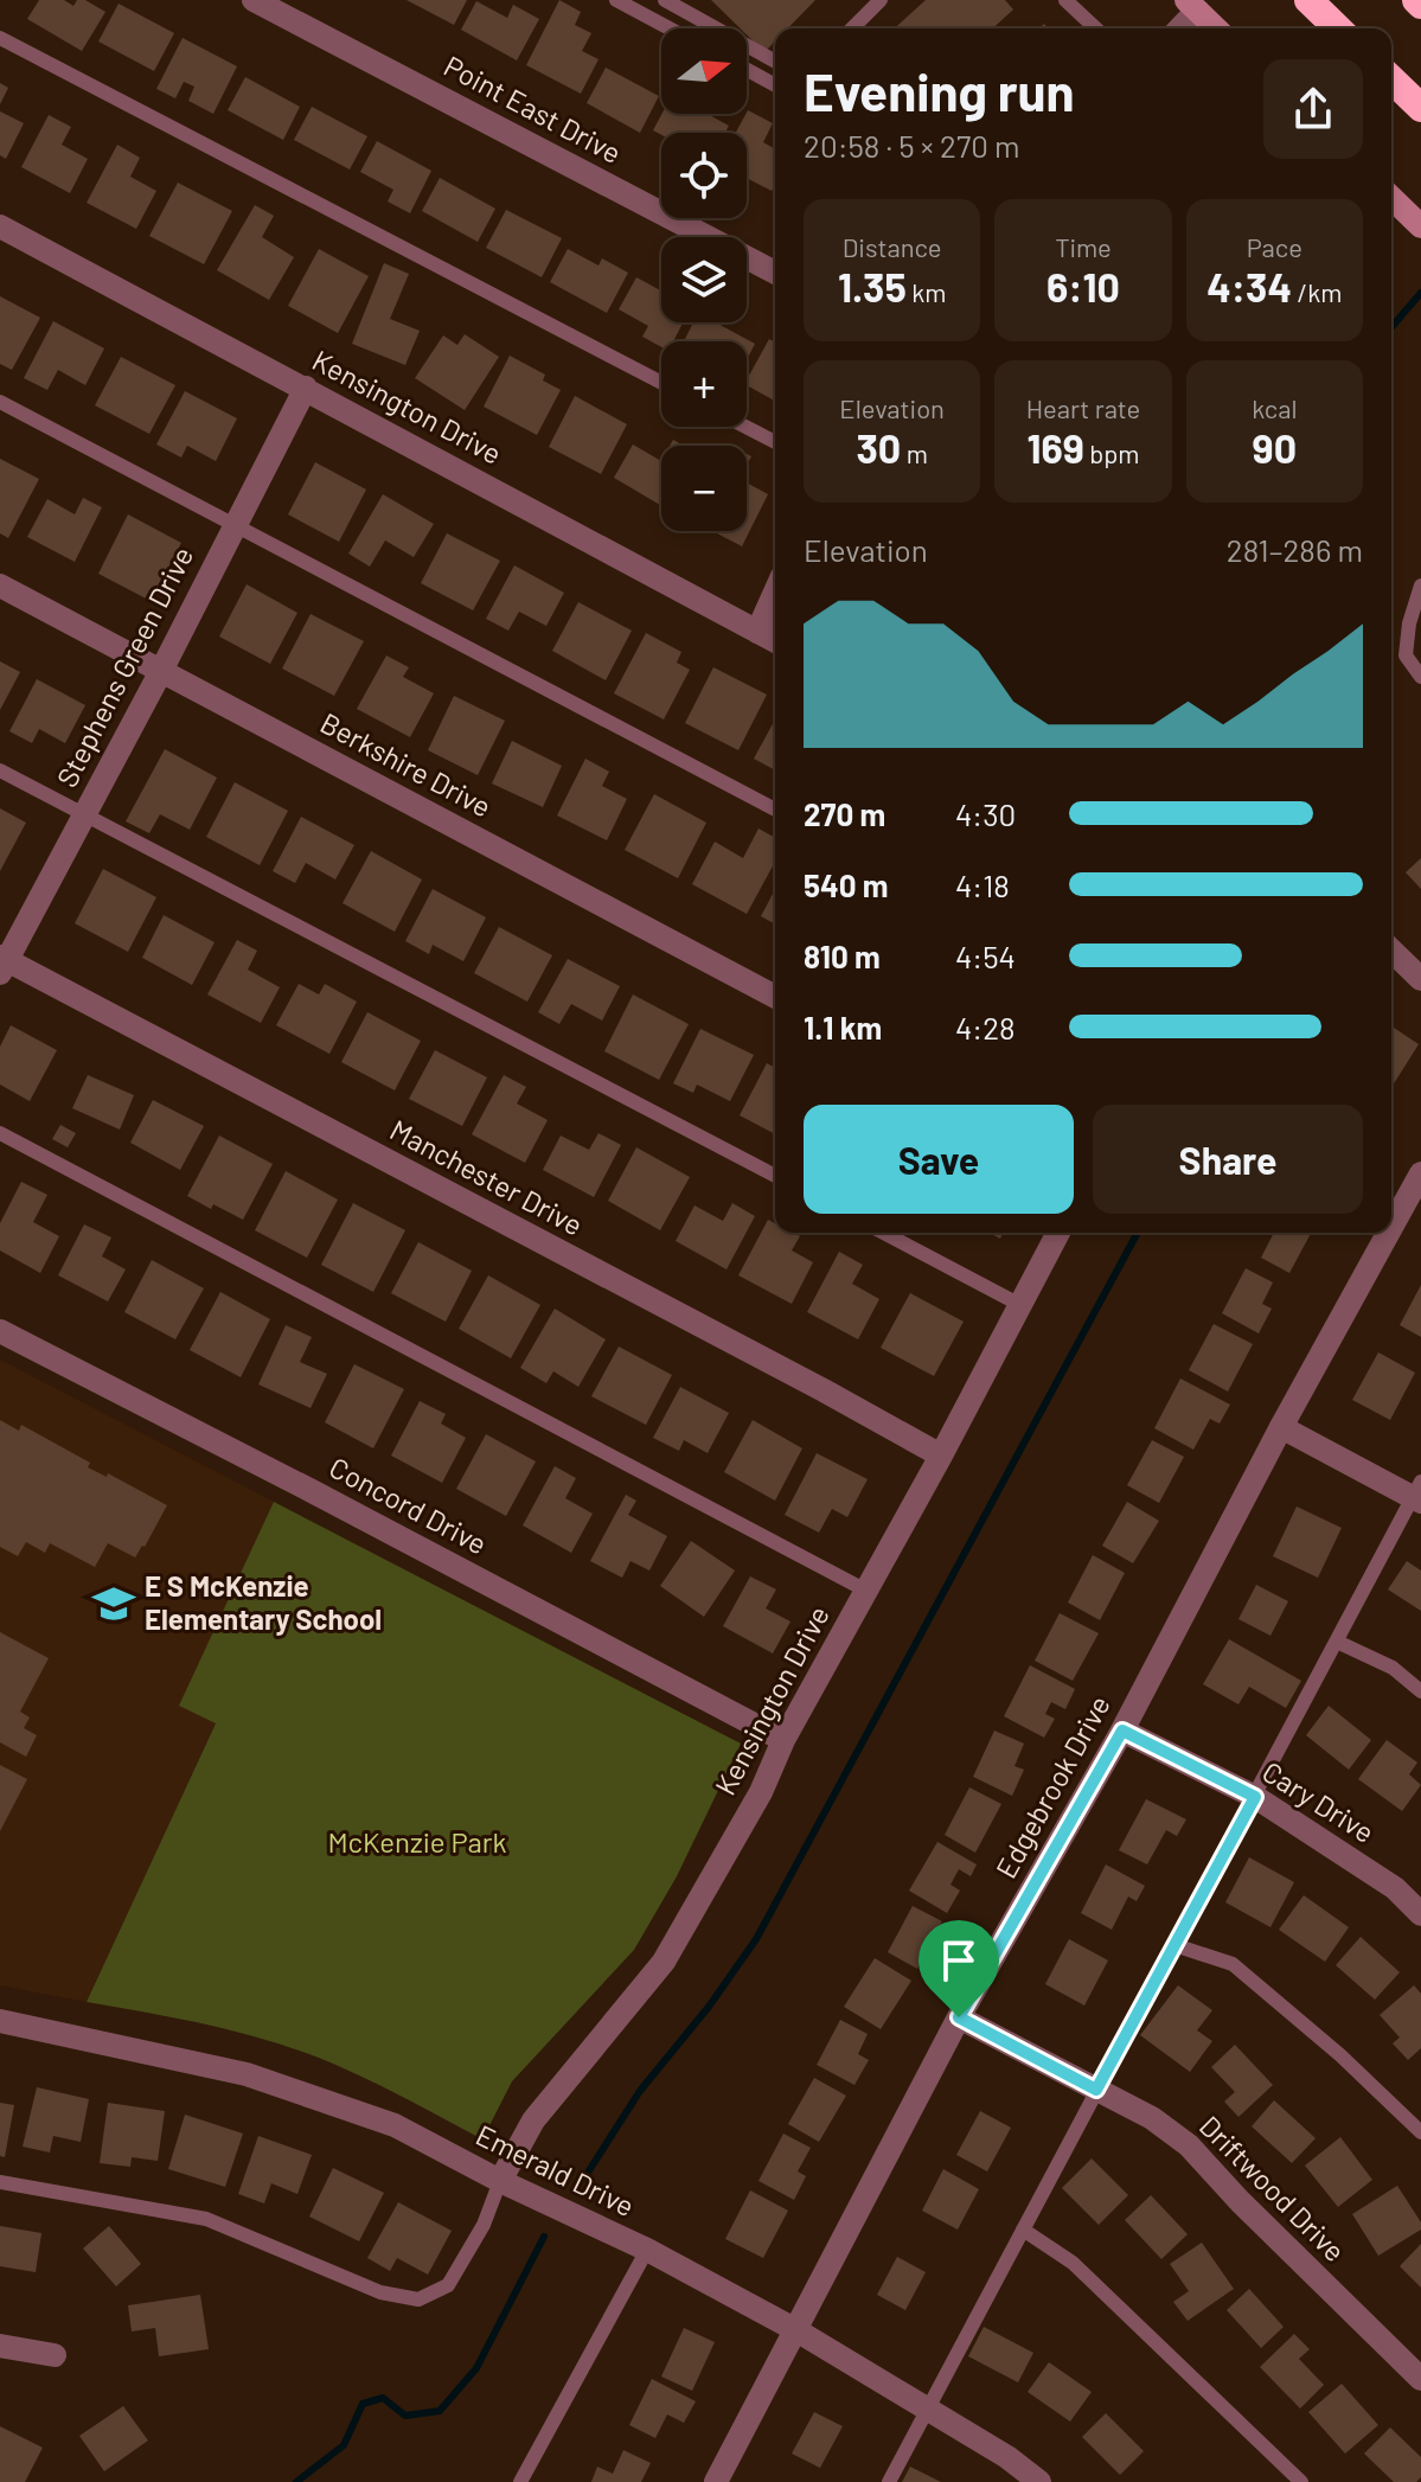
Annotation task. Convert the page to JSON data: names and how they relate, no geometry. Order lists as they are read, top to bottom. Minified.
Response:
{"streets":{"street":["Point East Drive","Kensington Drive","Stephens Green Drive","Berkshire Drive","Manchester Drive","Concord Drive","Edgebrook Drive","Cary Drive","Emerald Drive","Driftwood Drive"]},"crossings":[["Kensington Drive","Stephens Green Drive"],["Kensington Drive","Manchester Drive"],["Kensington Drive","Concord Drive"],["Kensington Drive","Emerald Drive"],["Stephens Green Drive","Berkshire Drive"],["Stephens Green Drive","Manchester Drive"],["Edgebrook Drive","Cary Drive"],["Edgebrook Drive","Emerald Drive"],["Edgebrook Drive","Driftwood Drive"]],"parks":["McKenzie Park"],"places":{"school or university":["E S McKenzie Elementary School"]},"north":"right","page":{"map_buttons":["+","−"],"heading":["Evening run","20:58 · 5 × 270 m"],"stats":[["Distance","1.35 km"],["Time","6:10"],["Pace","4:34 /km"],["Elevation","30 m"],["Heart rate","169 bpm"],["kcal","90"]],"chart":["Elevation","281–286 m"],"list":[{"name":"270 m","note":"4:30"},{"name":"540 m","note":"4:18"},{"name":"810 m","note":"4:54"},{"name":"1.1 km","note":"4:28"}],"buttons":["Save","Share"]}}
